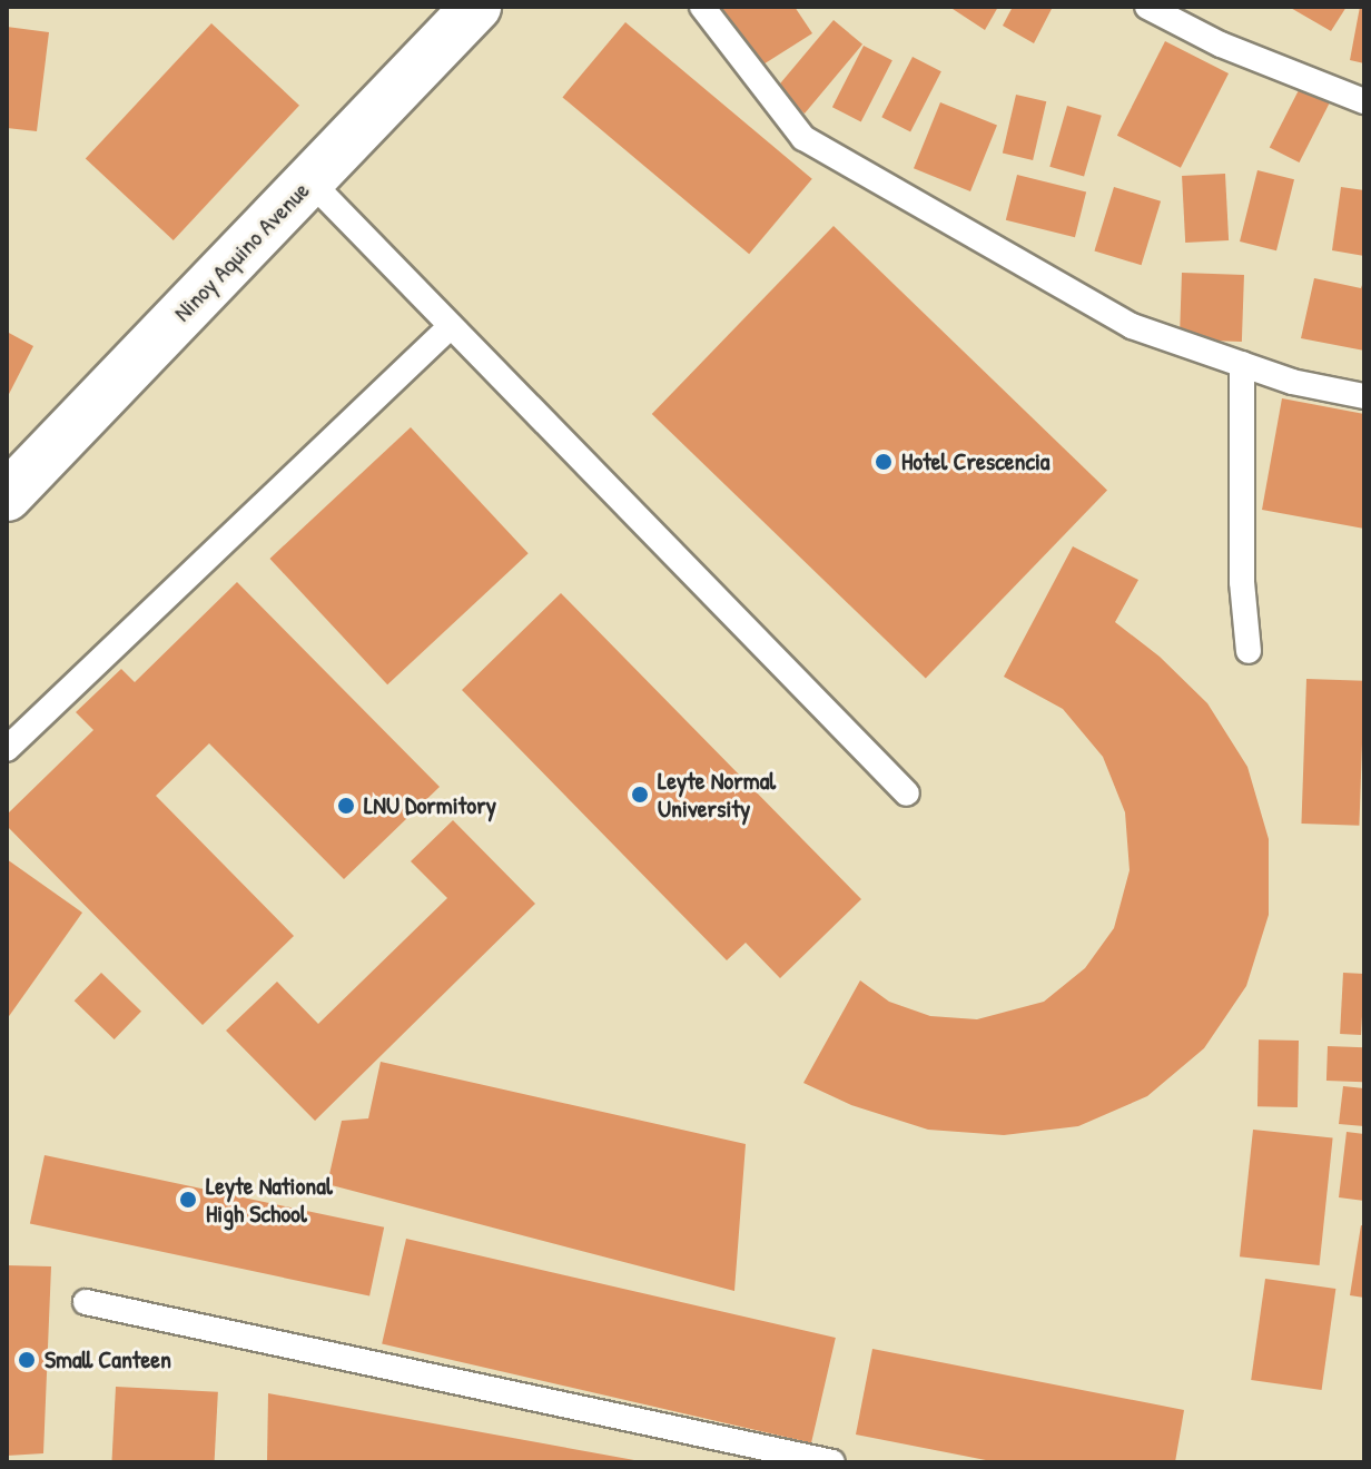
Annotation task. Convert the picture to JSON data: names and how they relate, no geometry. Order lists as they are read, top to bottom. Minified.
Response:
{"streets":{"main road":["Ninoy Aquino Avenue"]},"places":["Hotel Crescencia","Leyte Normal University","LNU Dormitory","Leyte National High School","Small Canteen"]}
